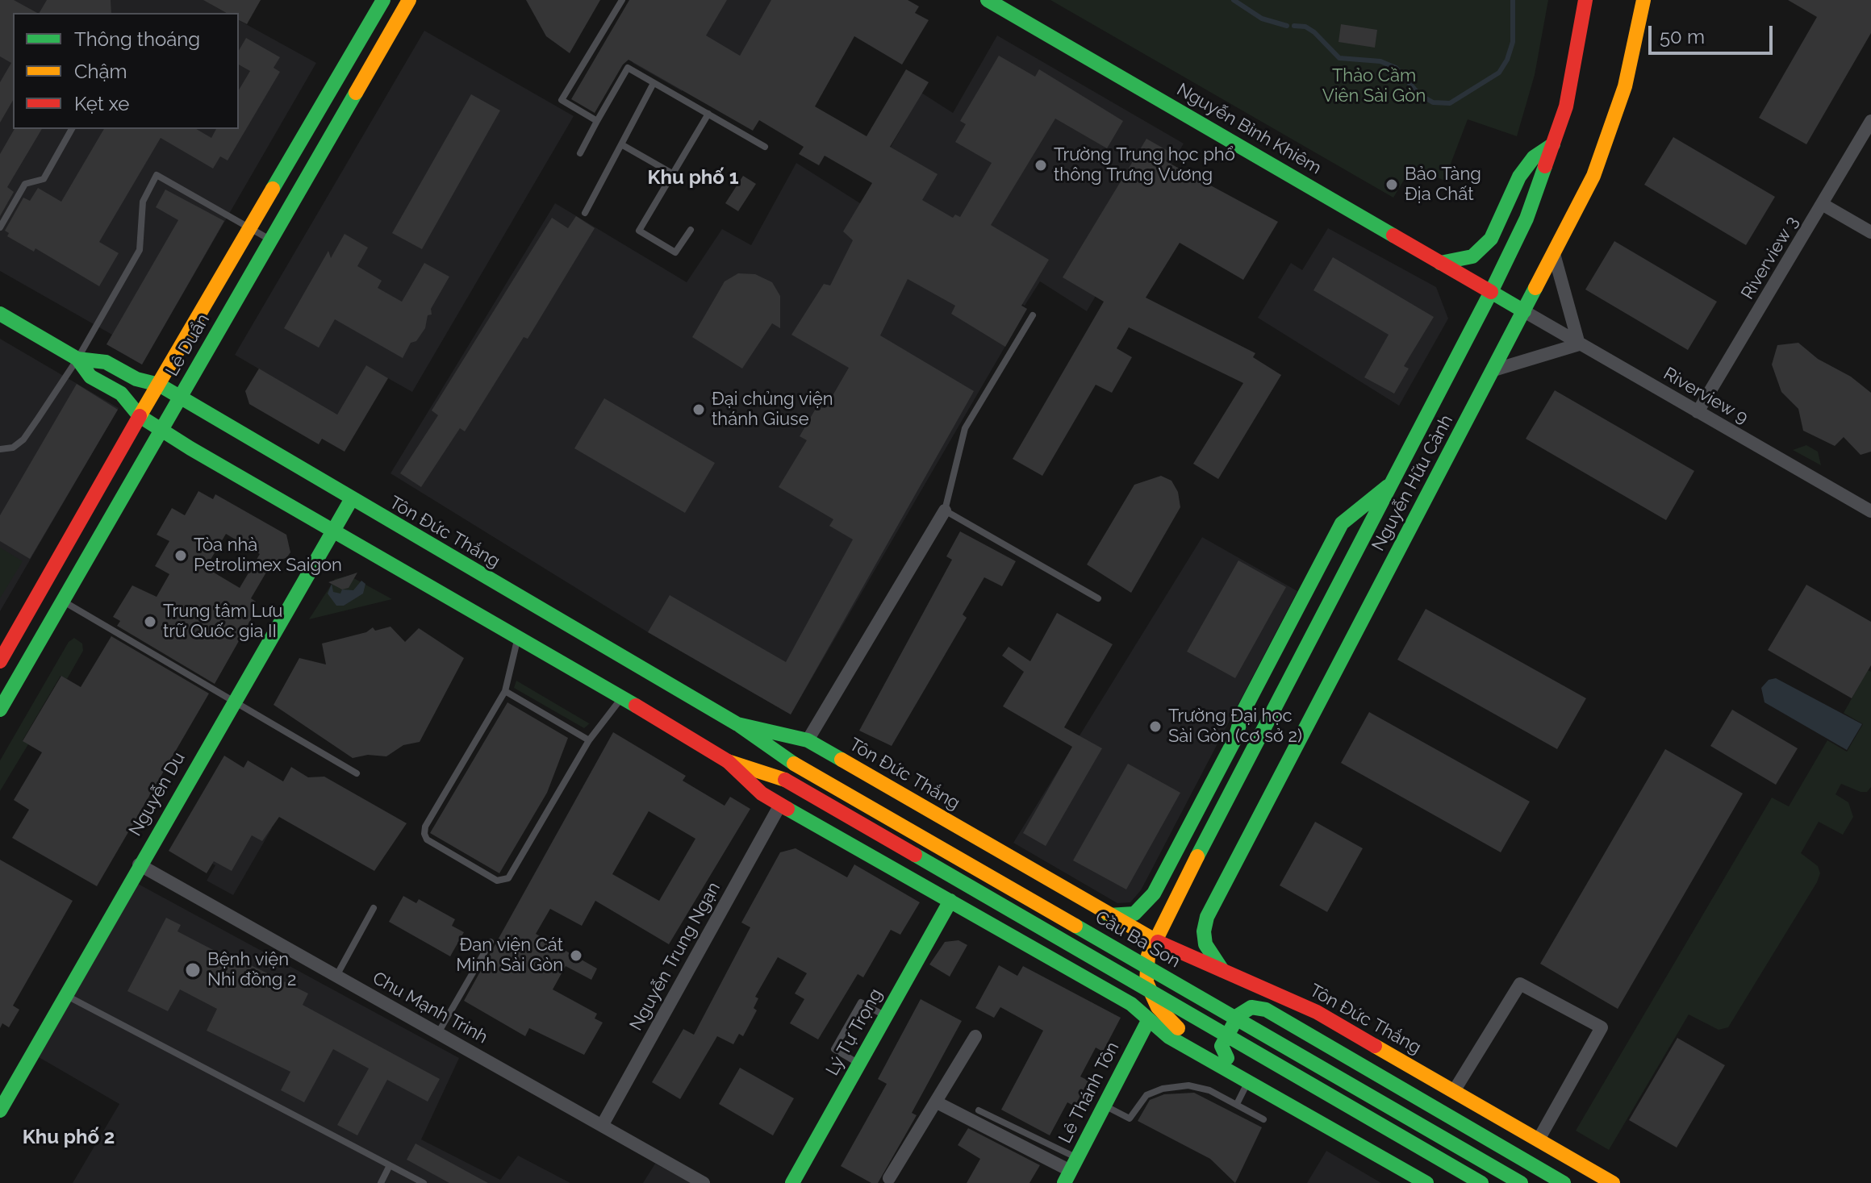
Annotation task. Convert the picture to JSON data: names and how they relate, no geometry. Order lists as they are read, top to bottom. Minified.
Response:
{"streets":{"main road":["Nguyễn Bỉnh Khiêm","Lê Duẩn","Nguyễn Hữu Cảnh","Tôn Đức Thắng","Nguyễn Du","Cầu Ba Son","Lý Tự Trọng","Lê Thánh Tôn"],"street":["Riverview 3","Riverview 9","Nguyễn Trung Ngạn","Chu Mạnh Trinh"]},"crossings":[["Nguyễn Bỉnh Khiêm","Riverview 9"],["Nguyễn Bỉnh Khiêm","Nguyễn Hữu Cảnh"],["Riverview 3","Riverview 9"],["Lê Duẩn","Tôn Đức Thắng"],["Riverview 9","Nguyễn Hữu Cảnh"],["Nguyễn Hữu Cảnh","Tôn Đức Thắng"],["Tôn Đức Thắng","Nguyễn Du"],["Tôn Đức Thắng","Cầu Ba Son"],["Tôn Đức Thắng","Nguyễn Trung Ngạn"],["Tôn Đức Thắng","Lý Tự Trọng"],["Tôn Đức Thắng","Lê Thánh Tôn"],["Nguyễn Du","Chu Mạnh Trinh"],["Nguyễn Trung Ngạn","Chu Mạnh Trinh"]],"districts":["Khu phố 1","Khu phố 2"],"parks":["Thảo Cầm Viên Sài Gòn"],"places":["Trường Trung học phổ thông Trưng Vương","Bảo Tàng Địa Chất","Đại chủng viện thánh Giuse","Tòa nhà Petrolimex Saigon","Trung tâm Lưu trữ Quốc gia II","Trường Đại học Sài Gòn (cơ sở 2)","Đan viện Cát Minh Sài Gòn","Bệnh viện Nhi đồng 2"],"legend":["Thông thoáng","Chậm","Kẹt xe"],"scale_bar":"50 m"}
